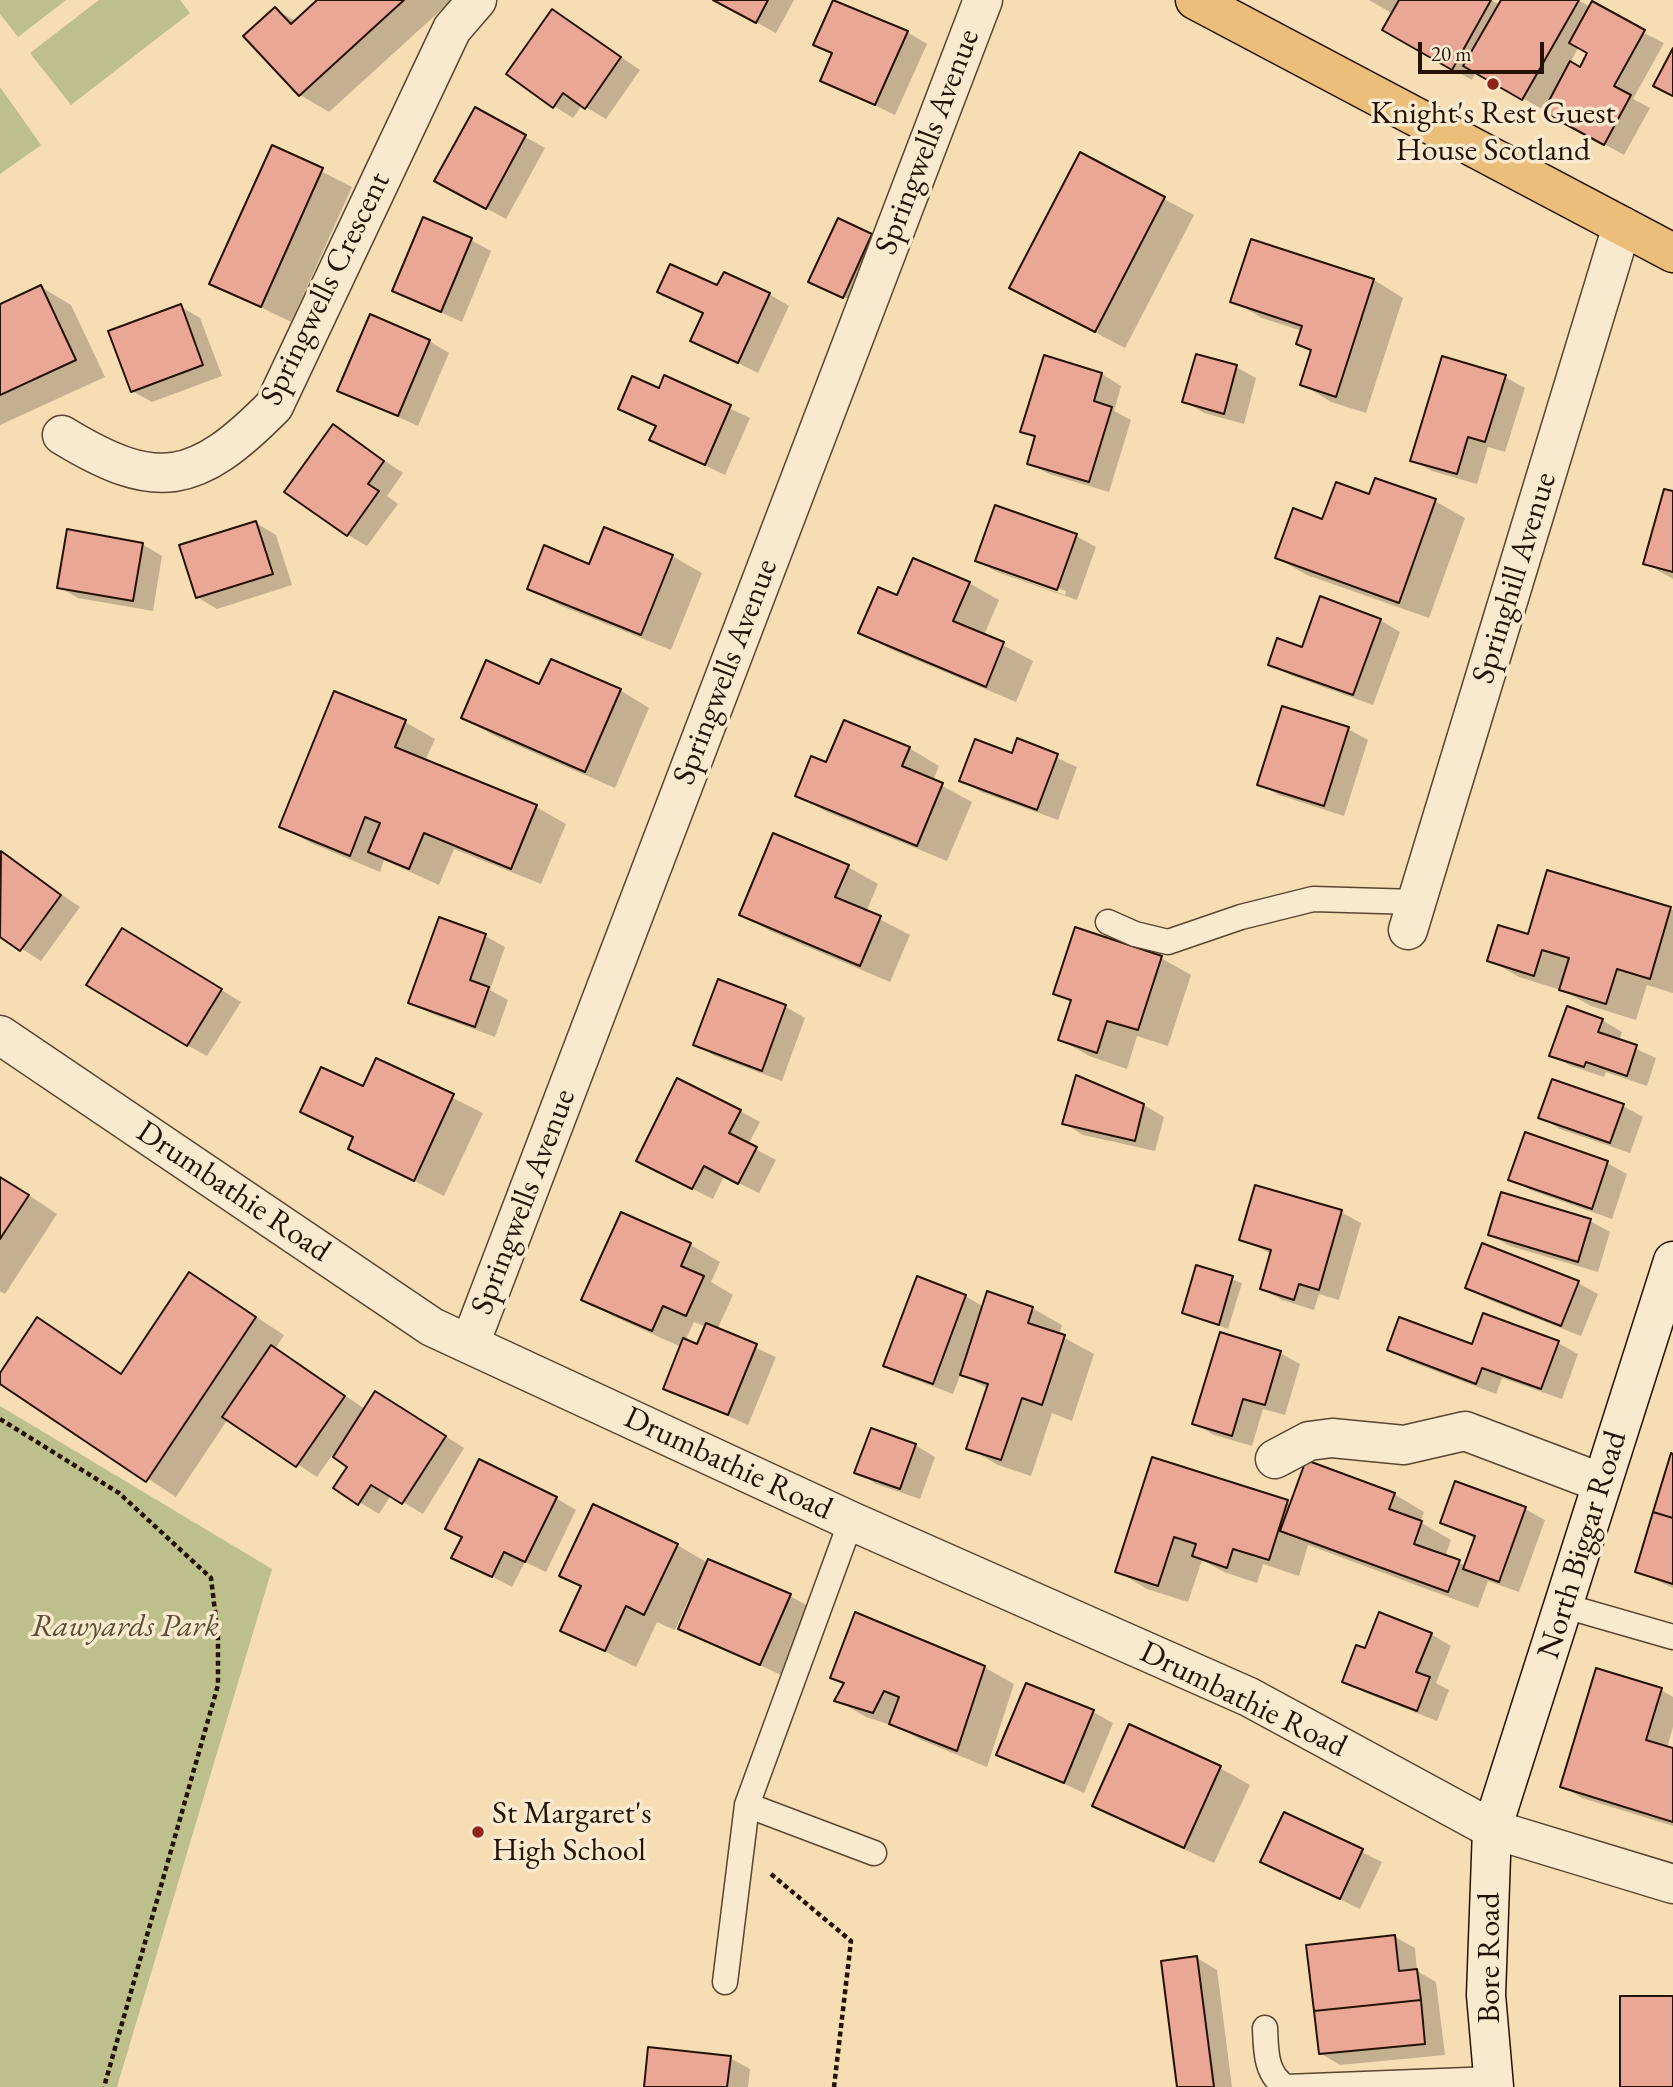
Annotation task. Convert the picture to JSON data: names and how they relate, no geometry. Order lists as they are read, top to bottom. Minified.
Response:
{"streets":{"street":["Springwells Avenue","Springwells Crescent","Springhill Avenue","Drumbathie Road","North Biggar Road","Bore Road"]},"crossings":[["Springwells Avenue","Drumbathie Road"],["Drumbathie Road","North Biggar Road"],["Drumbathie Road","Bore Road"],["North Biggar Road","Bore Road"]],"parks":["Rawyards Park"],"places":["Knight's Rest Guest House Scotland","St Margaret's High School"],"scale_bar":"20 m"}
